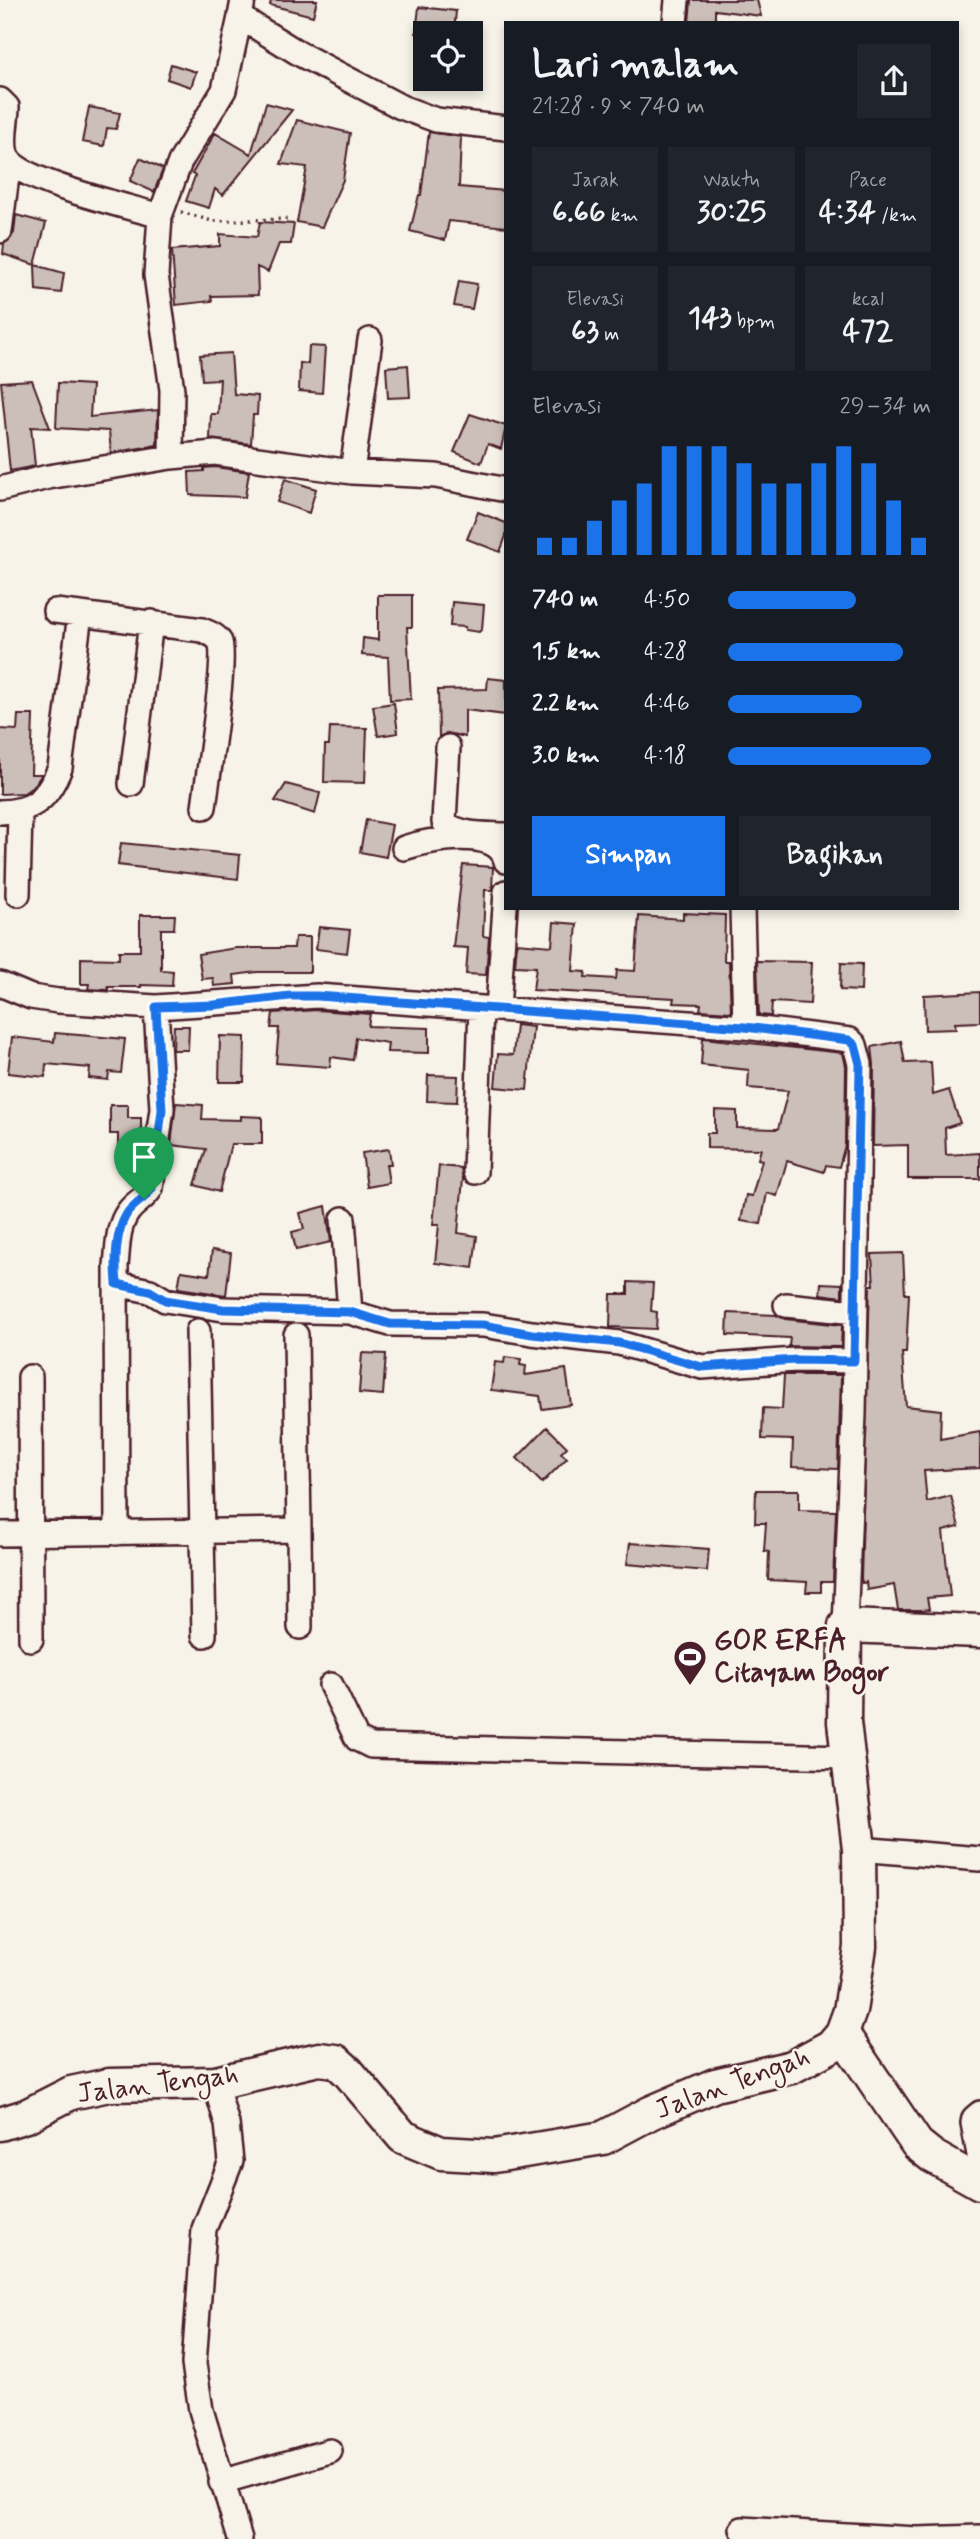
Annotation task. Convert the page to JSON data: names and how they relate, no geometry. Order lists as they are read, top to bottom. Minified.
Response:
{"streets":{"main road":["Jalan Tengah"]},"places":{"sports":["GOR ERFA Citayam Bogor"]},"page":{"heading":["Lari malam","21:28 · 9 × 740 m"],"stats":[["Jarak","6.66 km"],["Waktu","30:25"],["Pace","4:34 /km"],["Elevasi","63 m"],["143 bpm"],["kcal","472"]],"chart":["Elevasi","29–34 m"],"list":[{"name":"740 m","note":"4:50"},{"name":"1.5 km","note":"4:28"},{"name":"2.2 km","note":"4:46"},{"name":"3.0 km","note":"4:18"}],"buttons":["Simpan","Bagikan"]}}
